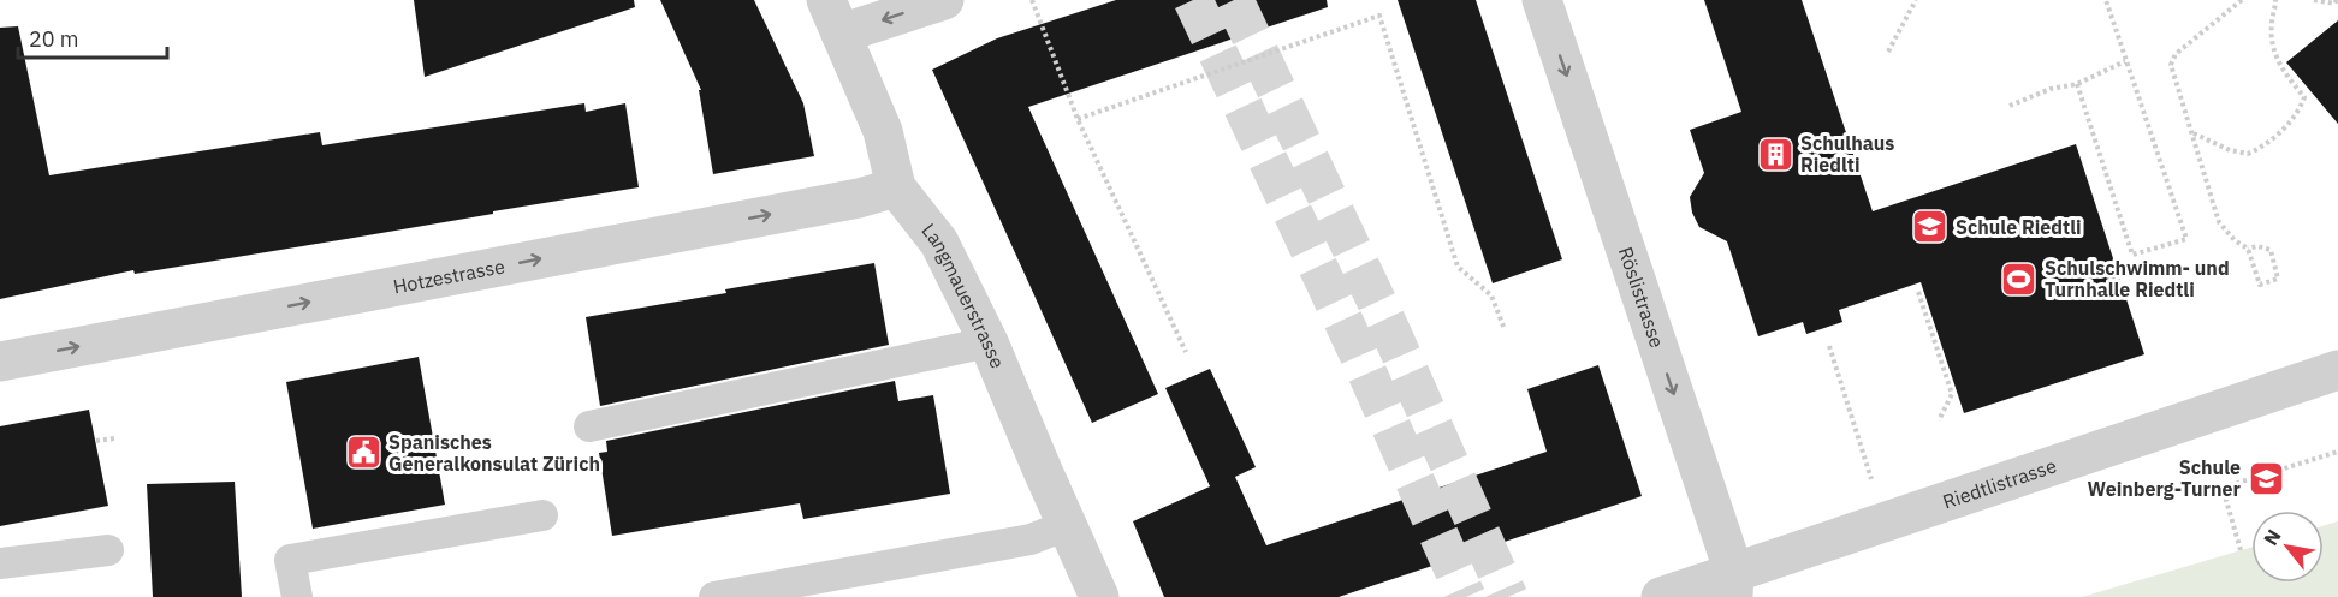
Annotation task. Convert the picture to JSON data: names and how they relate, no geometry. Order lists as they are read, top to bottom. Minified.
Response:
{"streets":{"street":["Hotzestrasse","Langmauerstrasse","Röslistrasse","Riedtlistrasse"]},"crossings":[["Hotzestrasse","Langmauerstrasse"],["Röslistrasse","Riedtlistrasse"]],"one_way":["Hotzestrasse","Röslistrasse"],"places":{"building":["Schulhaus Riedlti"],"school or university":["Schule Riedtli","Schule Weinberg-Turner"],"sports":["Schulschwimm- und Turnhalle Riedtli"],"public building":["Spanisches Generalkonsulat Zürich"]},"scale_bar":"20 m","north":"top left"}
